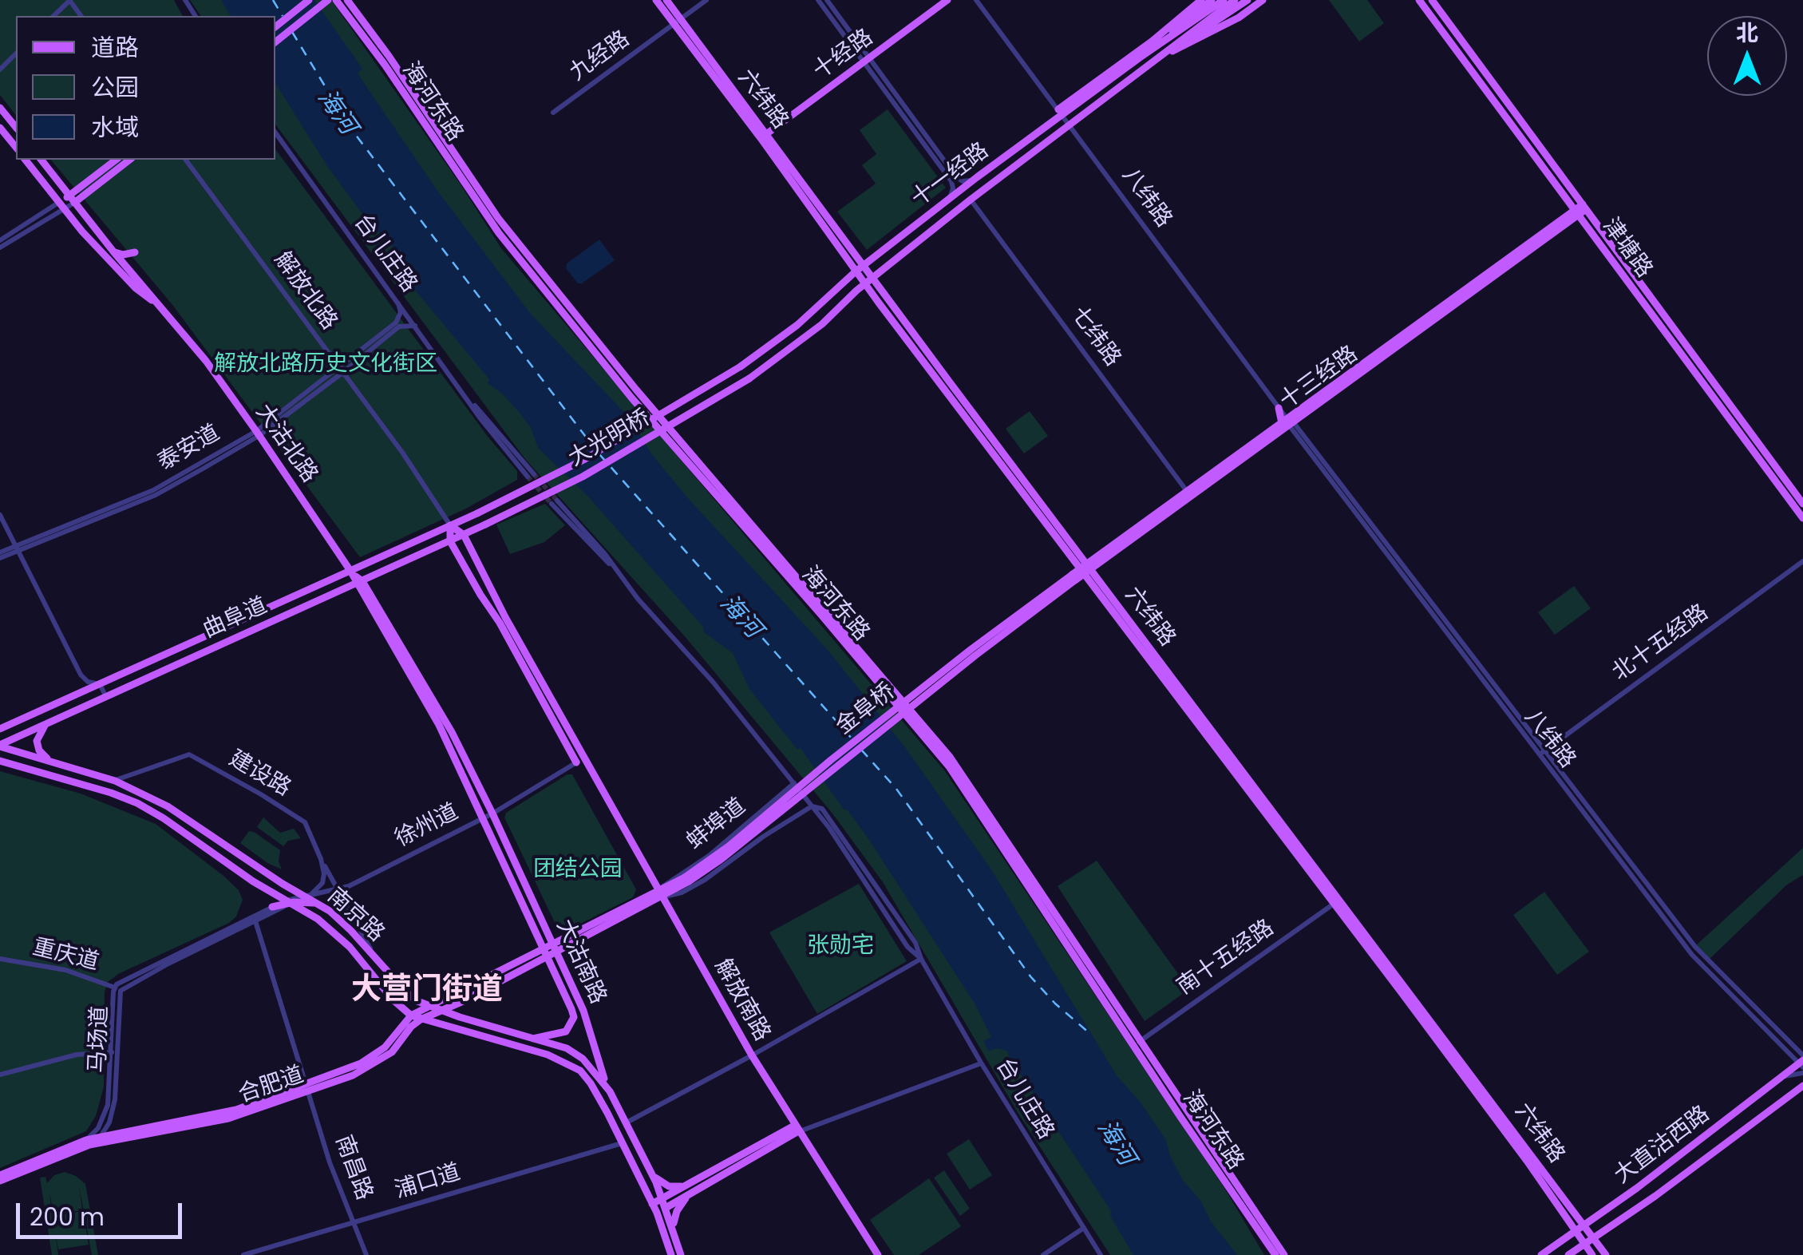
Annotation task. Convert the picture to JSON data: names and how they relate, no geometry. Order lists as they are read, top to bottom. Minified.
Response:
{"streets":{"main road":["十经路","六纬路","海河东路","十一经路","津塘路","解放北路","十三经路","大光明桥","大沽北路","曲阜道","金阜桥","蚌埠道","南京路","大沽南路","解放南路","合肥道","大直沽西路"],"street":["九经路","八纬路","台儿庄路","七纬路","泰安道","北十五经路","建设路","徐州道","重庆道","南十五经路","马场道","南昌路","浦口道"]},"crossings":[["十经路","六纬路"],["九经路","六纬路"],["六纬路","十一经路"],["六纬路","十三经路"],["六纬路","南十五经路"],["六纬路","大直沽西路"],["海河东路","南十五经路"],["十一经路","八纬路"],["十一经路","七纬路"],["十一经路","大光明桥"],["八纬路","十三经路"],["八纬路","北十五经路"],["八纬路","大直沽西路"],["津塘路","十三经路"],["台儿庄路","泰安道"],["台儿庄路","蚌埠道"],["解放北路","泰安道"],["解放北路","曲阜道"],["解放北路","徐州道"],["解放北路","解放南路"],["七纬路","十三经路"],["十三经路","金阜桥"],["大光明桥","曲阜道"],["大沽北路","泰安道"],["大沽北路","曲阜道"],["大沽北路","徐州道"],["大沽北路","大沽南路"],["曲阜道","南京路"],["金阜桥","蚌埠道"],["建设路","徐州道"],["建设路","南京路"],["蚌埠道","南京路"],["蚌埠道","大沽南路"],["蚌埠道","解放南路"],["蚌埠道","合肥道"],["徐州道","南京路"],["徐州道","大沽南路"],["徐州道","解放南路"],["徐州道","马场道"],["南京路","大沽南路"],["南京路","马场道"],["南京路","合肥道"],["南京路","浦口道"],["重庆道","马场道"],["马场道","合肥道"],["马场道","南昌路"],["合肥道","南昌路"],["南昌路","浦口道"]],"districts":["大营门街道"],"water":["海河"],"parks":["解放北路历史文化街区","团结公园","张勋宅"],"legend":["道路","公园","水域"],"scale_bar":"200 m","north":"top"}
